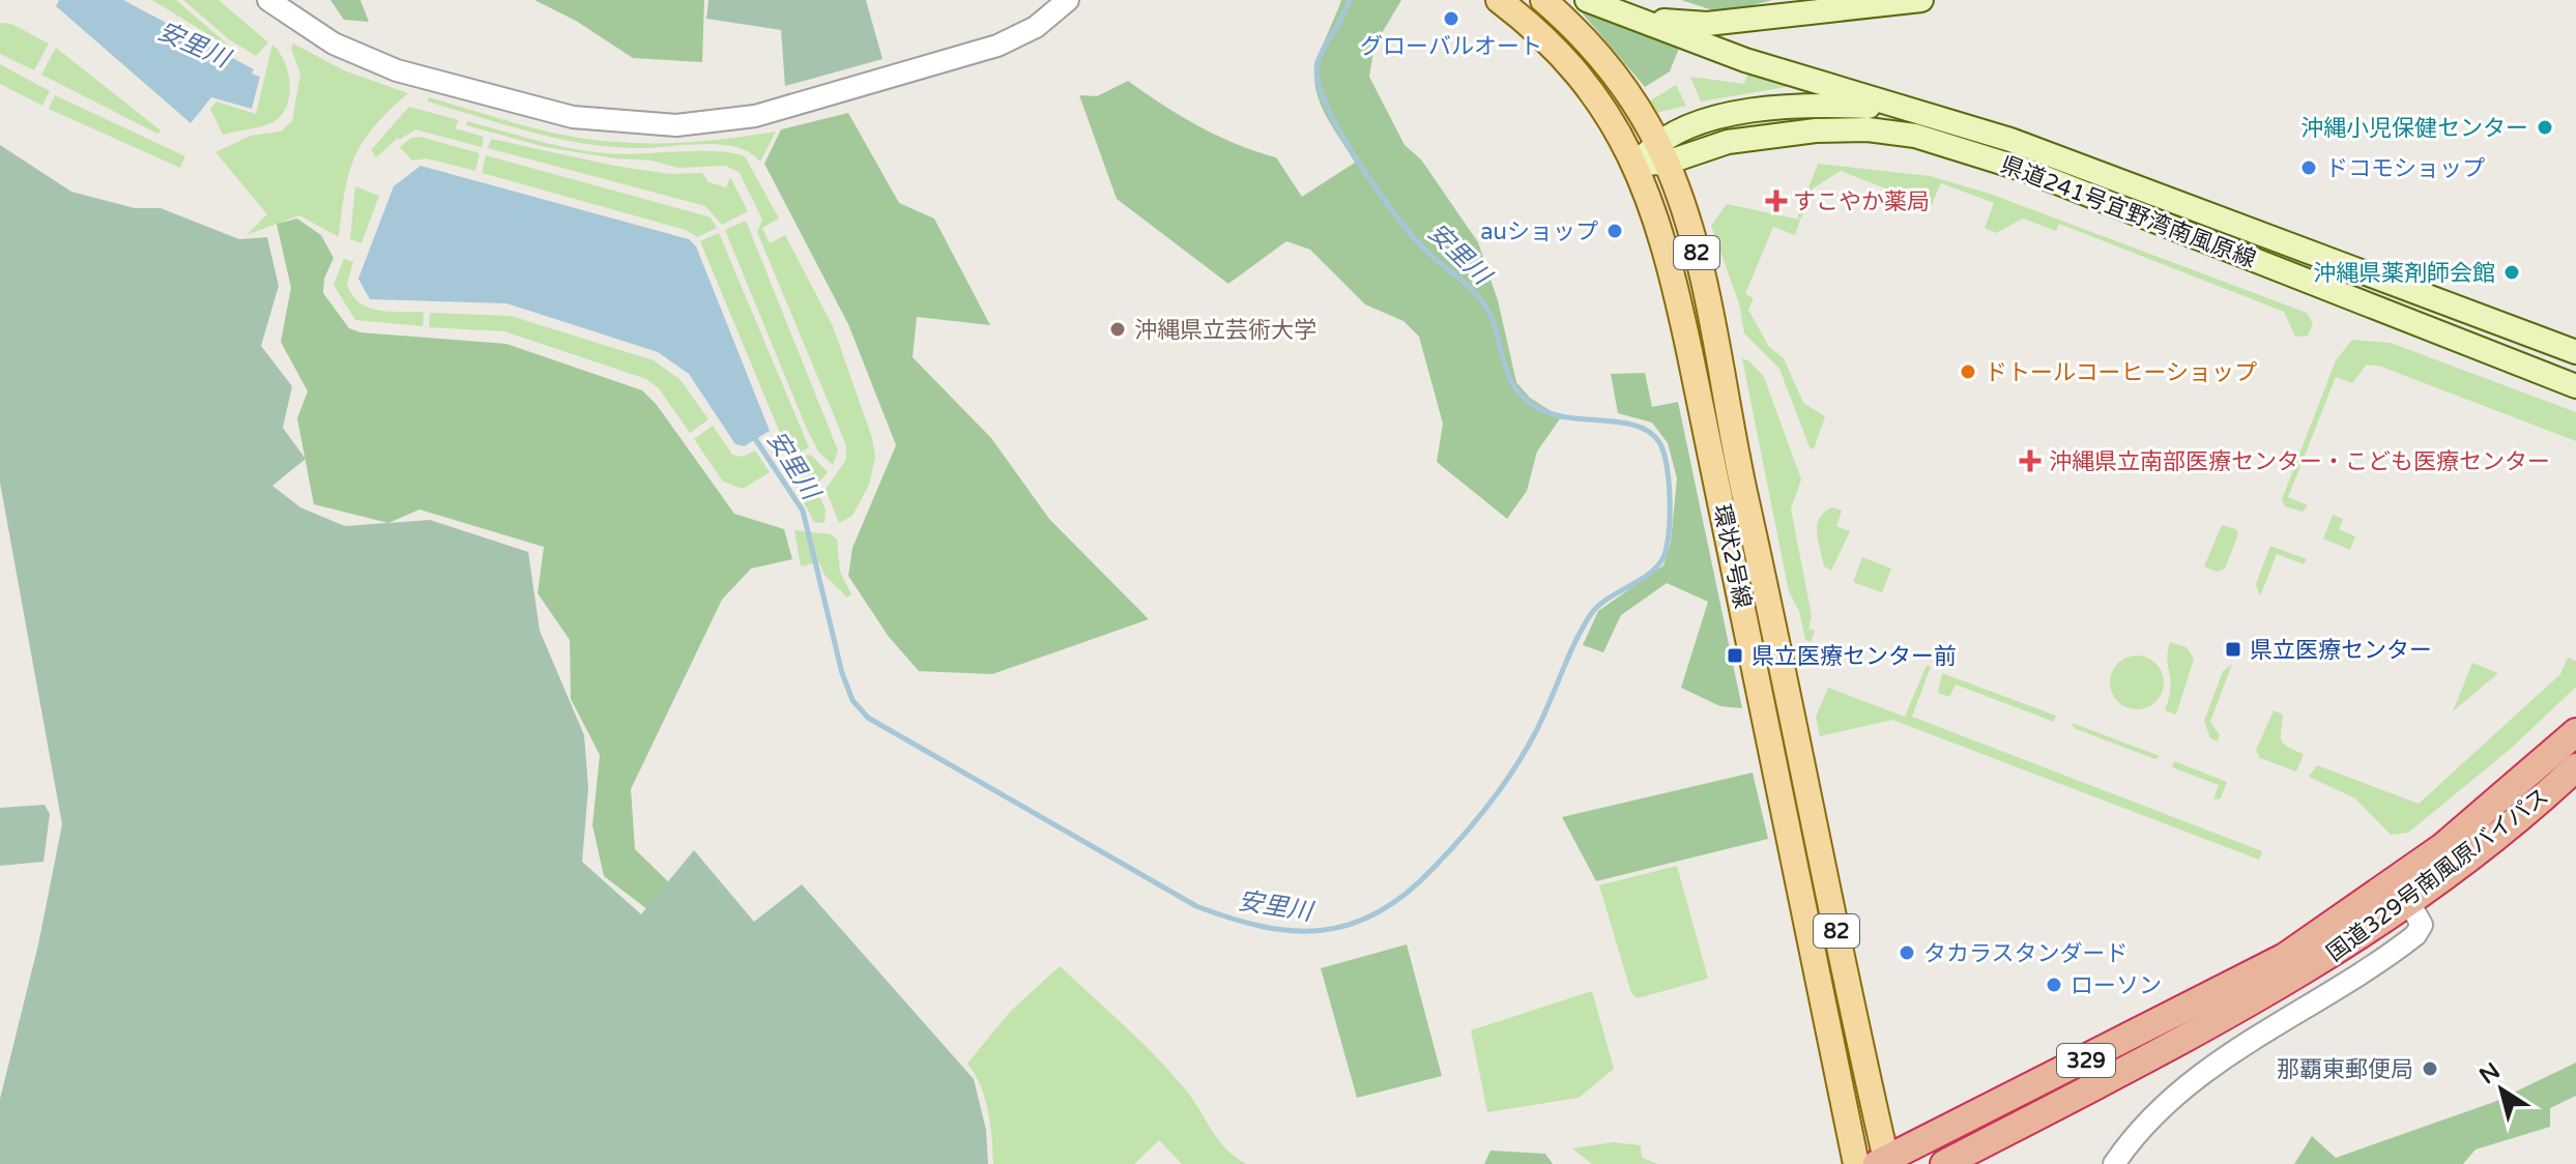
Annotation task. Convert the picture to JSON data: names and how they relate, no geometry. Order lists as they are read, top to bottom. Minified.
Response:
{"streets":{"highway":["国道329号南風原バイパス","329"],"main road":["県道241号宜野湾南風原線","82","環状2号線"]},"crossings":[["県道241号宜野湾南風原線","環状2号線"],["環状2号線","国道329号南風原バイパス"]],"water":["安里川"],"places":{"other":["グローバルオート","沖縄小児保健センター","ドコモショップ","auショップ","沖縄県薬剤師会館","沖縄県立芸術大学","ドトールコーヒーショップ","タカラスタンダード","ローソン","那覇東郵便局"],"health":["すこやか薬局","沖縄県立南部医療センター・こども医療センター"],"transit":["県立医療センター","県立医療センター前"]},"north":"top left"}
